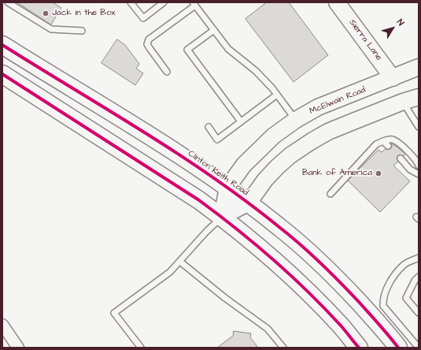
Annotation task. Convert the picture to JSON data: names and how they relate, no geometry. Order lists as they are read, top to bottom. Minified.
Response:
{"streets":{"main road":["Sierra Lane","McElwain Road","Clinton Keith Road"]},"crossings":[["Sierra Lane","McElwain Road"],["McElwain Road","Clinton Keith Road"]],"places":["Jack in the Box","Bank of America"],"north":"top right"}
